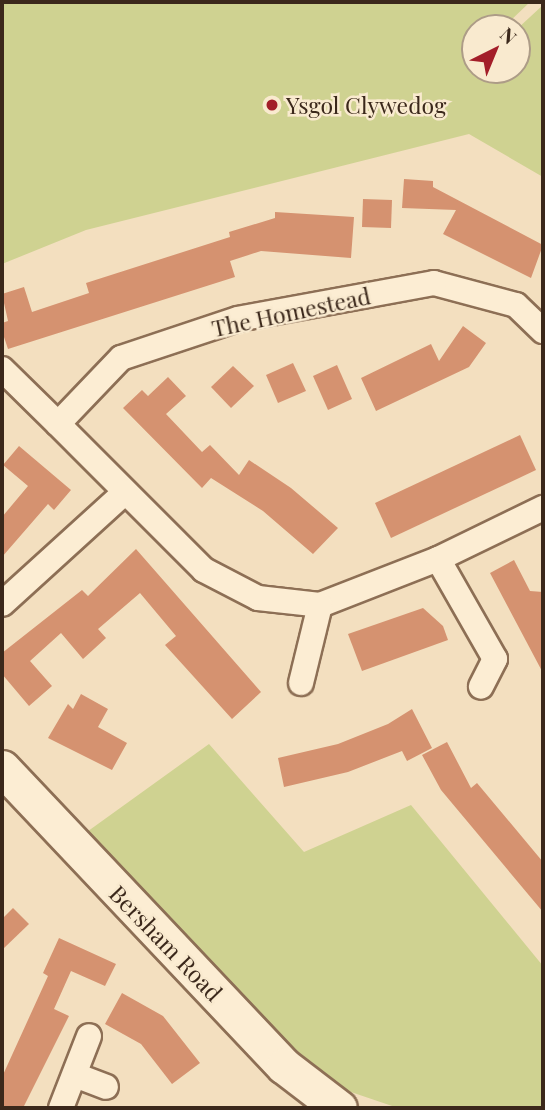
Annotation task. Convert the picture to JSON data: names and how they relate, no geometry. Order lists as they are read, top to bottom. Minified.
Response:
{"streets":{"main road":["Bersham Road"],"street":["The Homestead"]},"places":["Ysgol Clywedog"],"north":"top right"}
